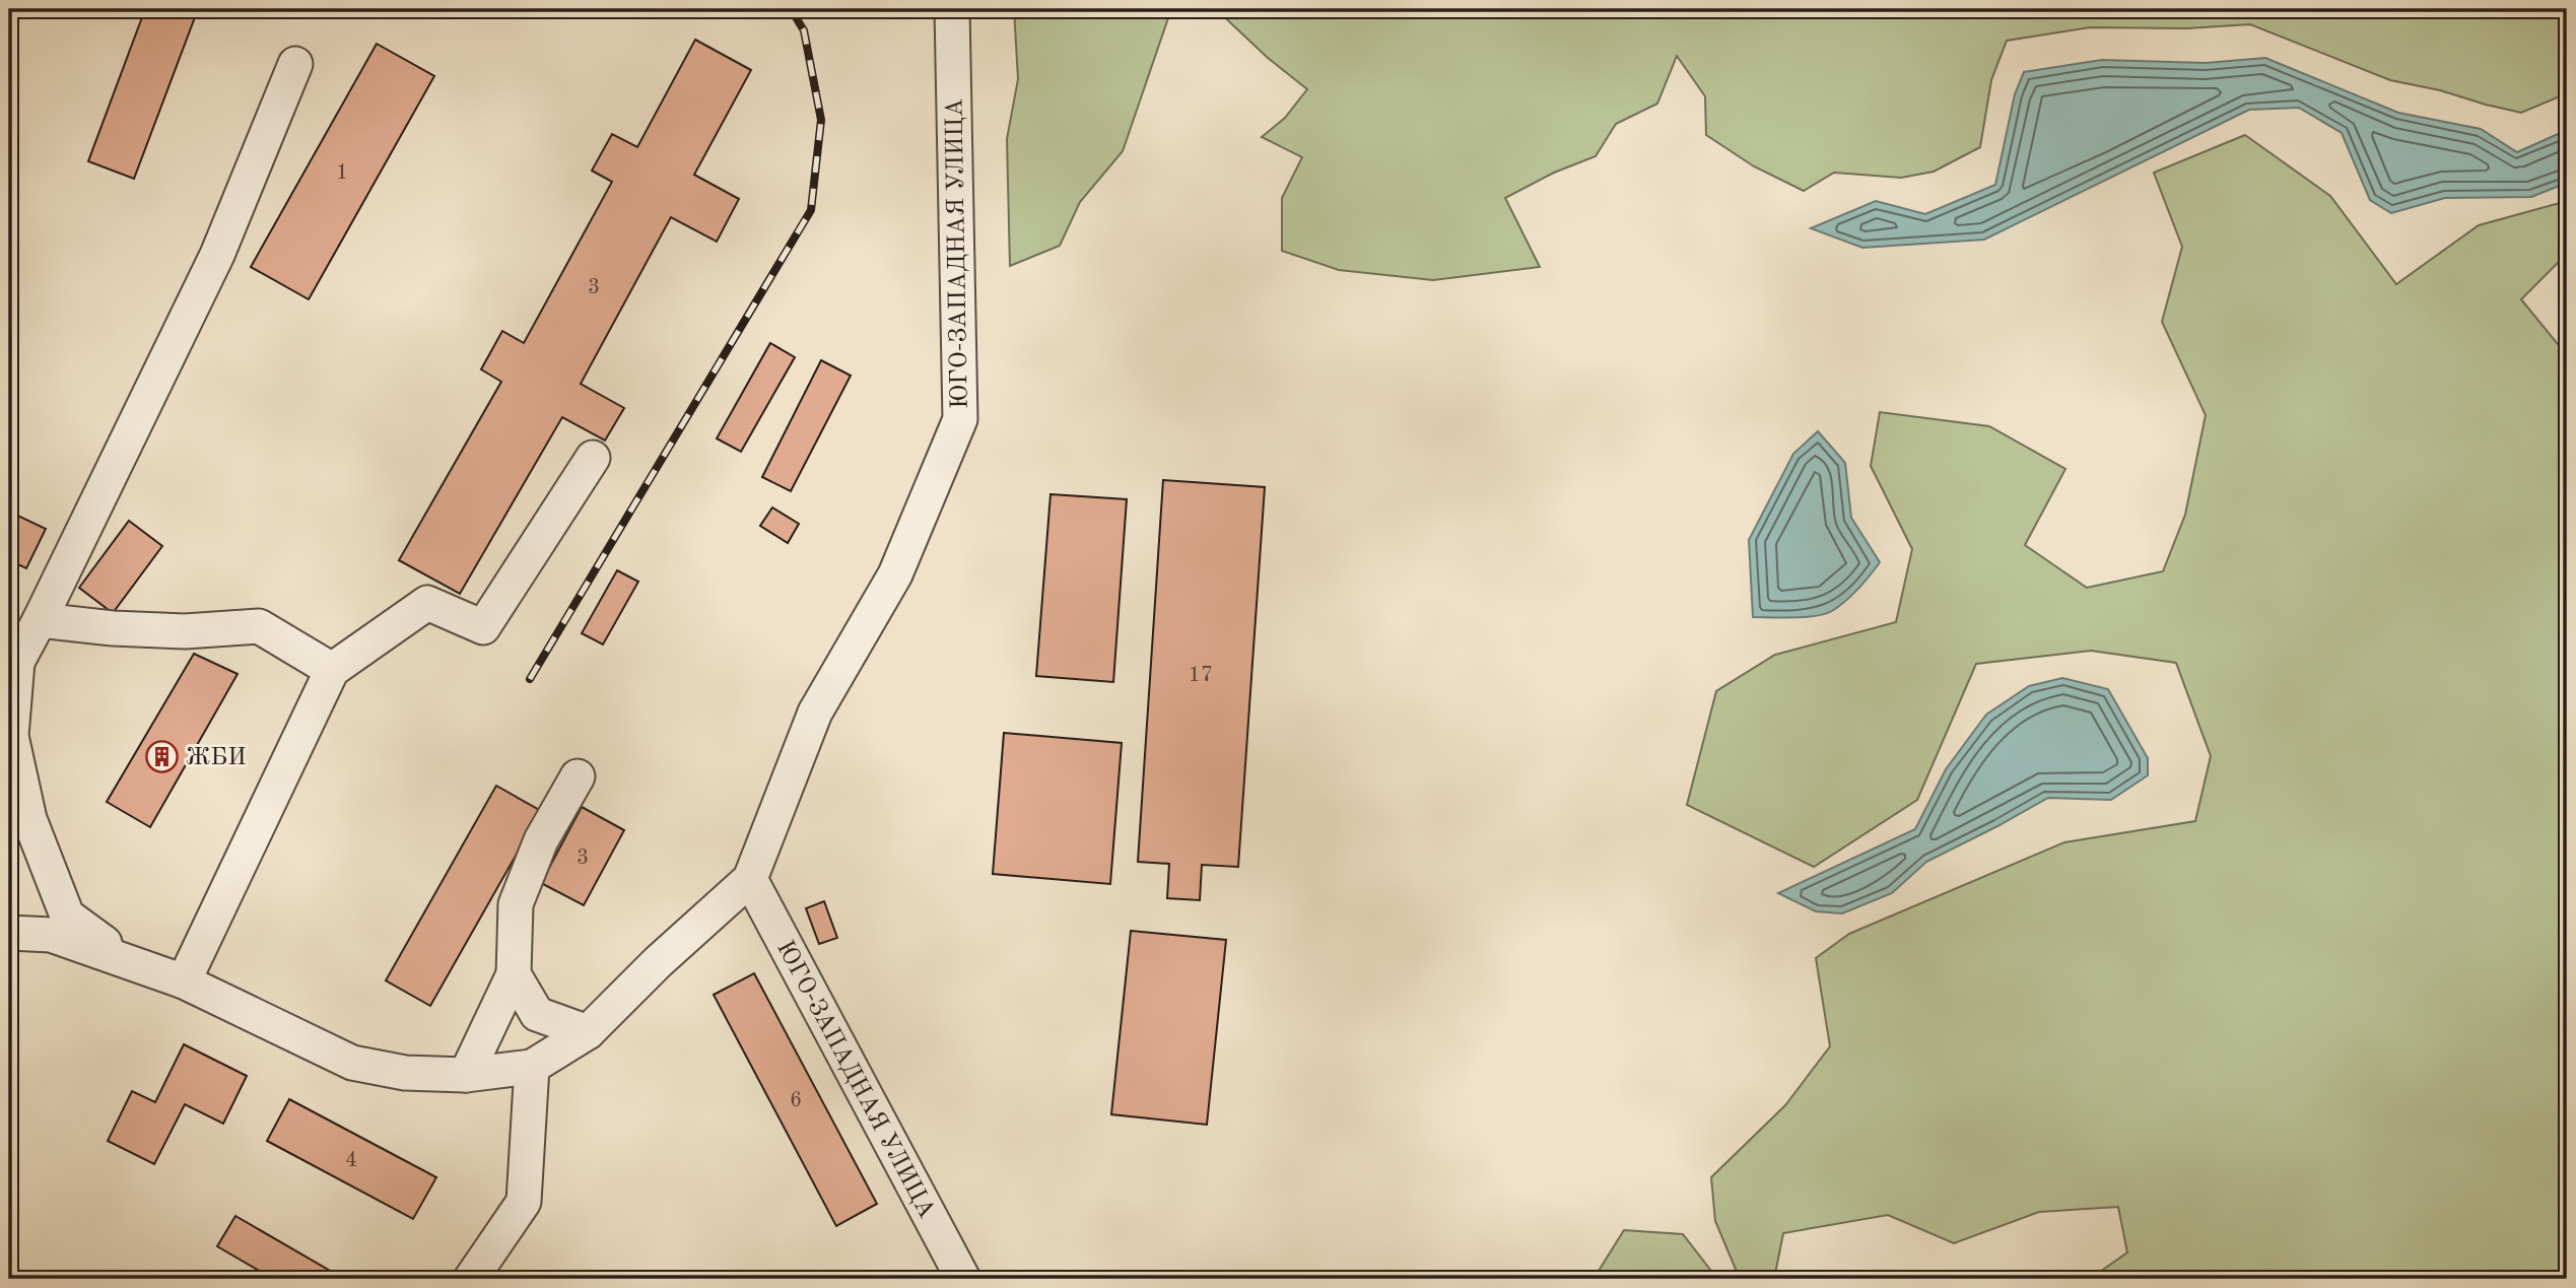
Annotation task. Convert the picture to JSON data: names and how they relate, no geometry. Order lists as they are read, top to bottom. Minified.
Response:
{"streets":{"street":["ЮГО-ЗАПАДНАЯ УЛИЦА"]},"places":{"building":["ЖБИ"]},"house_numbers":["1","3","17","3","6","4"]}
